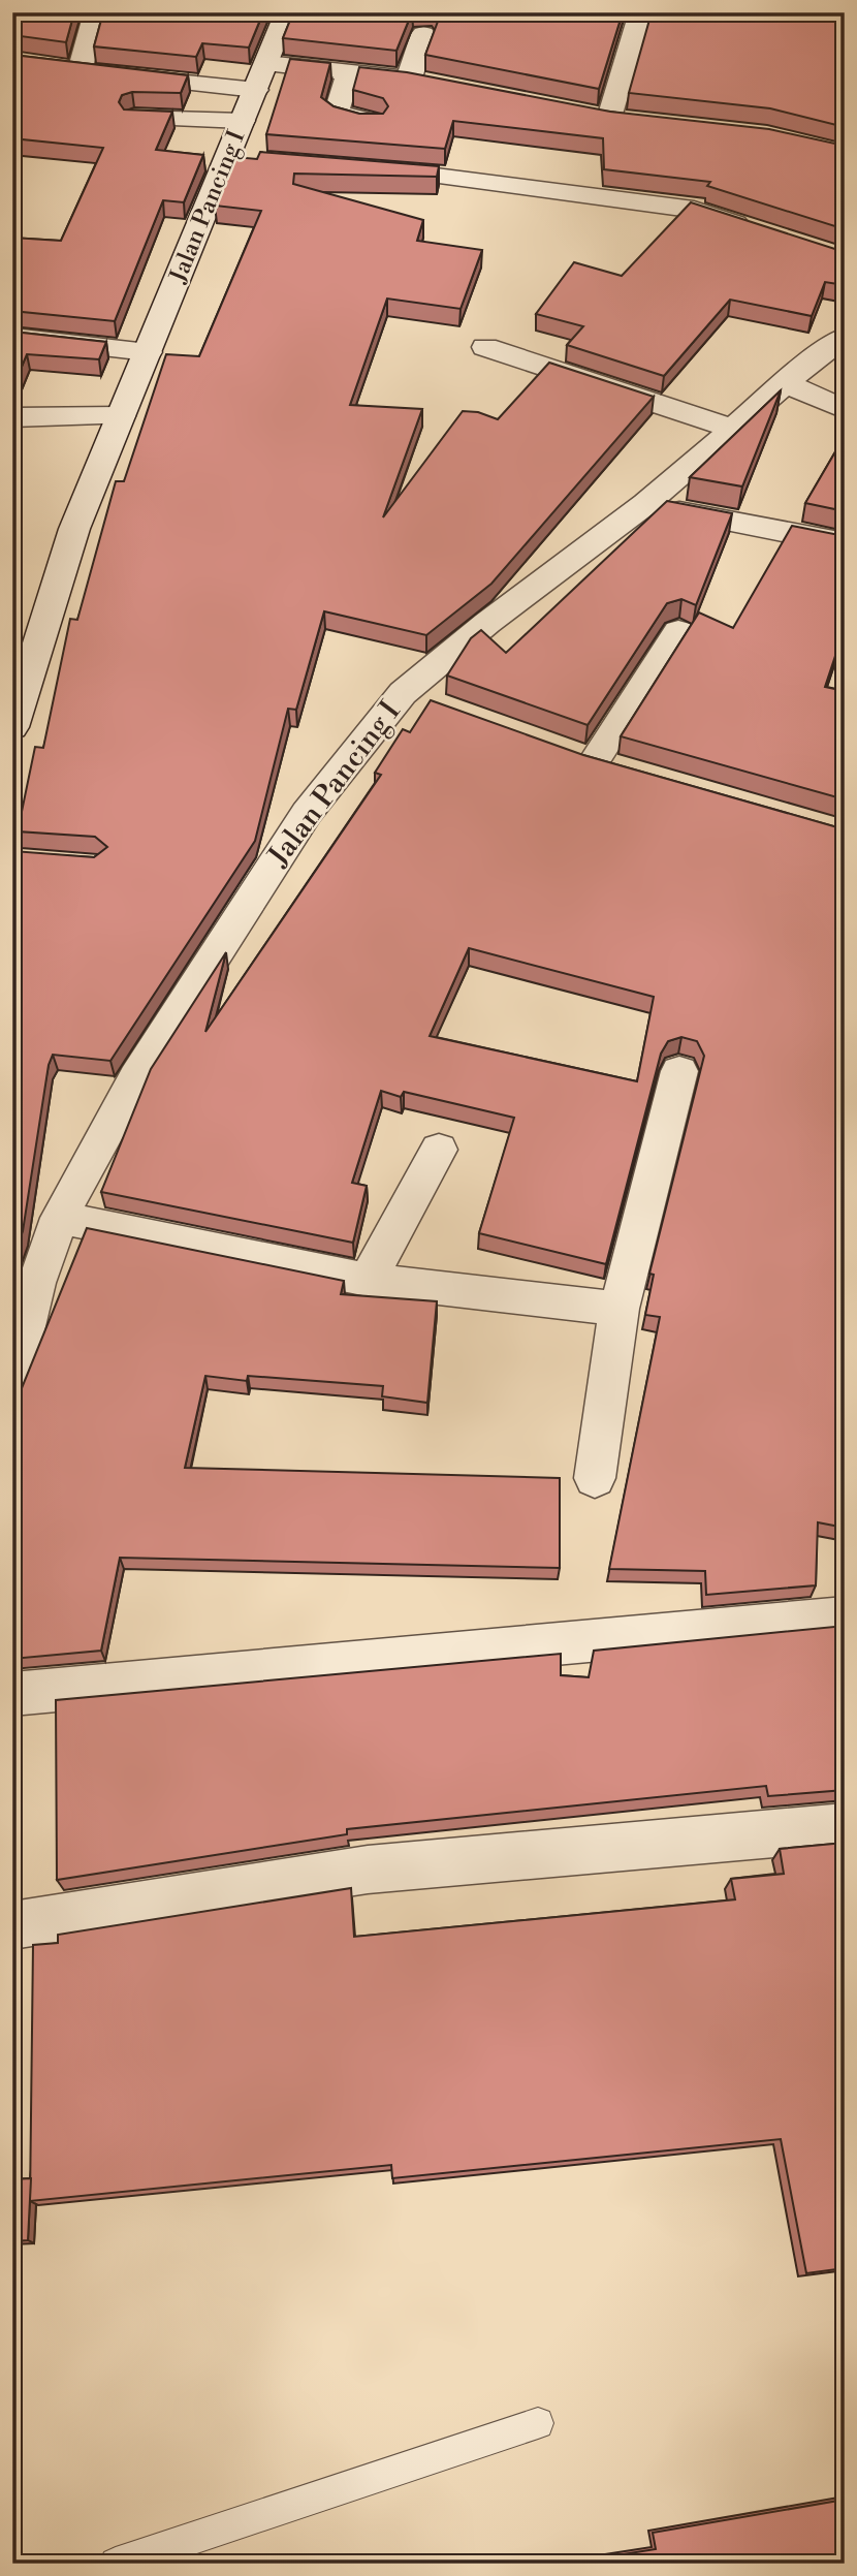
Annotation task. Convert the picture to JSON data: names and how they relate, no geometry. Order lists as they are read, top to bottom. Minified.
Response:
{"streets":{"street":["Jalan Pancing I"]}}
